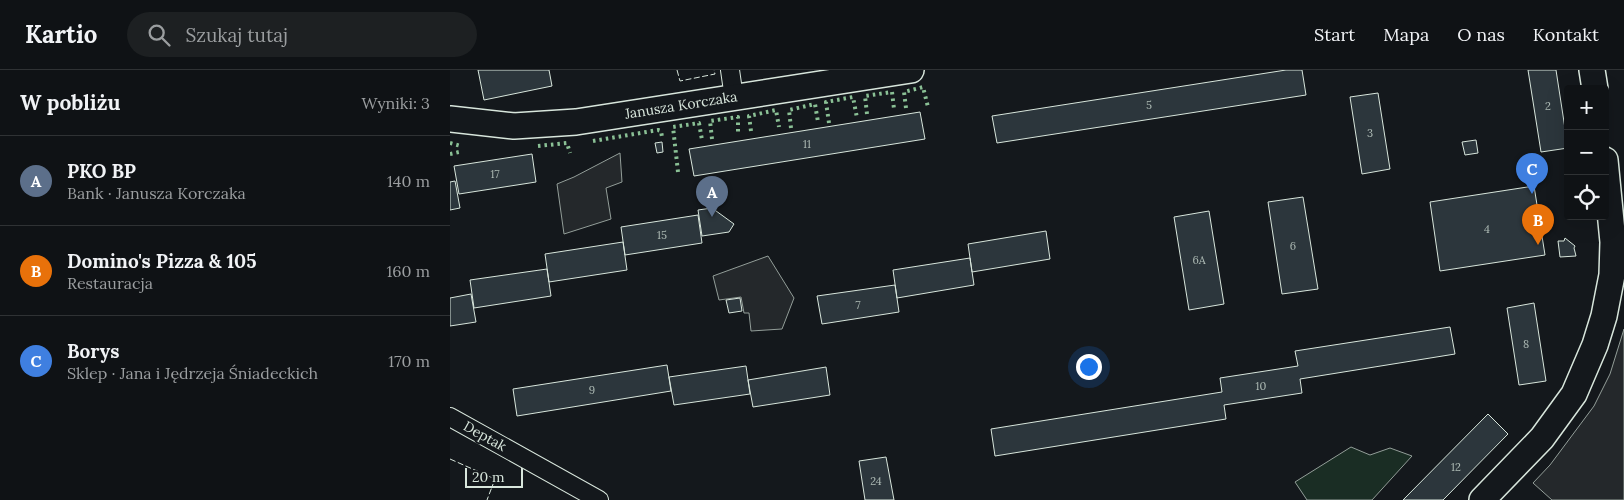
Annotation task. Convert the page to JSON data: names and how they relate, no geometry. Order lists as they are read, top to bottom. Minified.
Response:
{"streets":{"street":["Janusza Korczaka","Deptak"]},"house_numbers":["5","2","3","11","17","4","15","6","6A","7","8","10","9","12","24"],"scale_bar":"20 m","page":{"header":"Kartio","search":"Szukaj tutaj","nav":["Start","Mapa","O nas","Kontakt"],"heading":["W pobliżu","Wyniki: 3"],"map_buttons":["+","−"],"list":[{"mark":"A","name":"PKO BP","note":"Bank · Janusza Korczaka","value":"140 m"},{"mark":"B","name":"Domino's Pizza & 105","note":"Restauracja","value":"160 m"},{"mark":"C","name":"Borys","note":"Sklep · Jana i Jędrzeja Śniadeckich","value":"170 m"}],"pins":["C","A","B"],"scale":"20 m"}}
